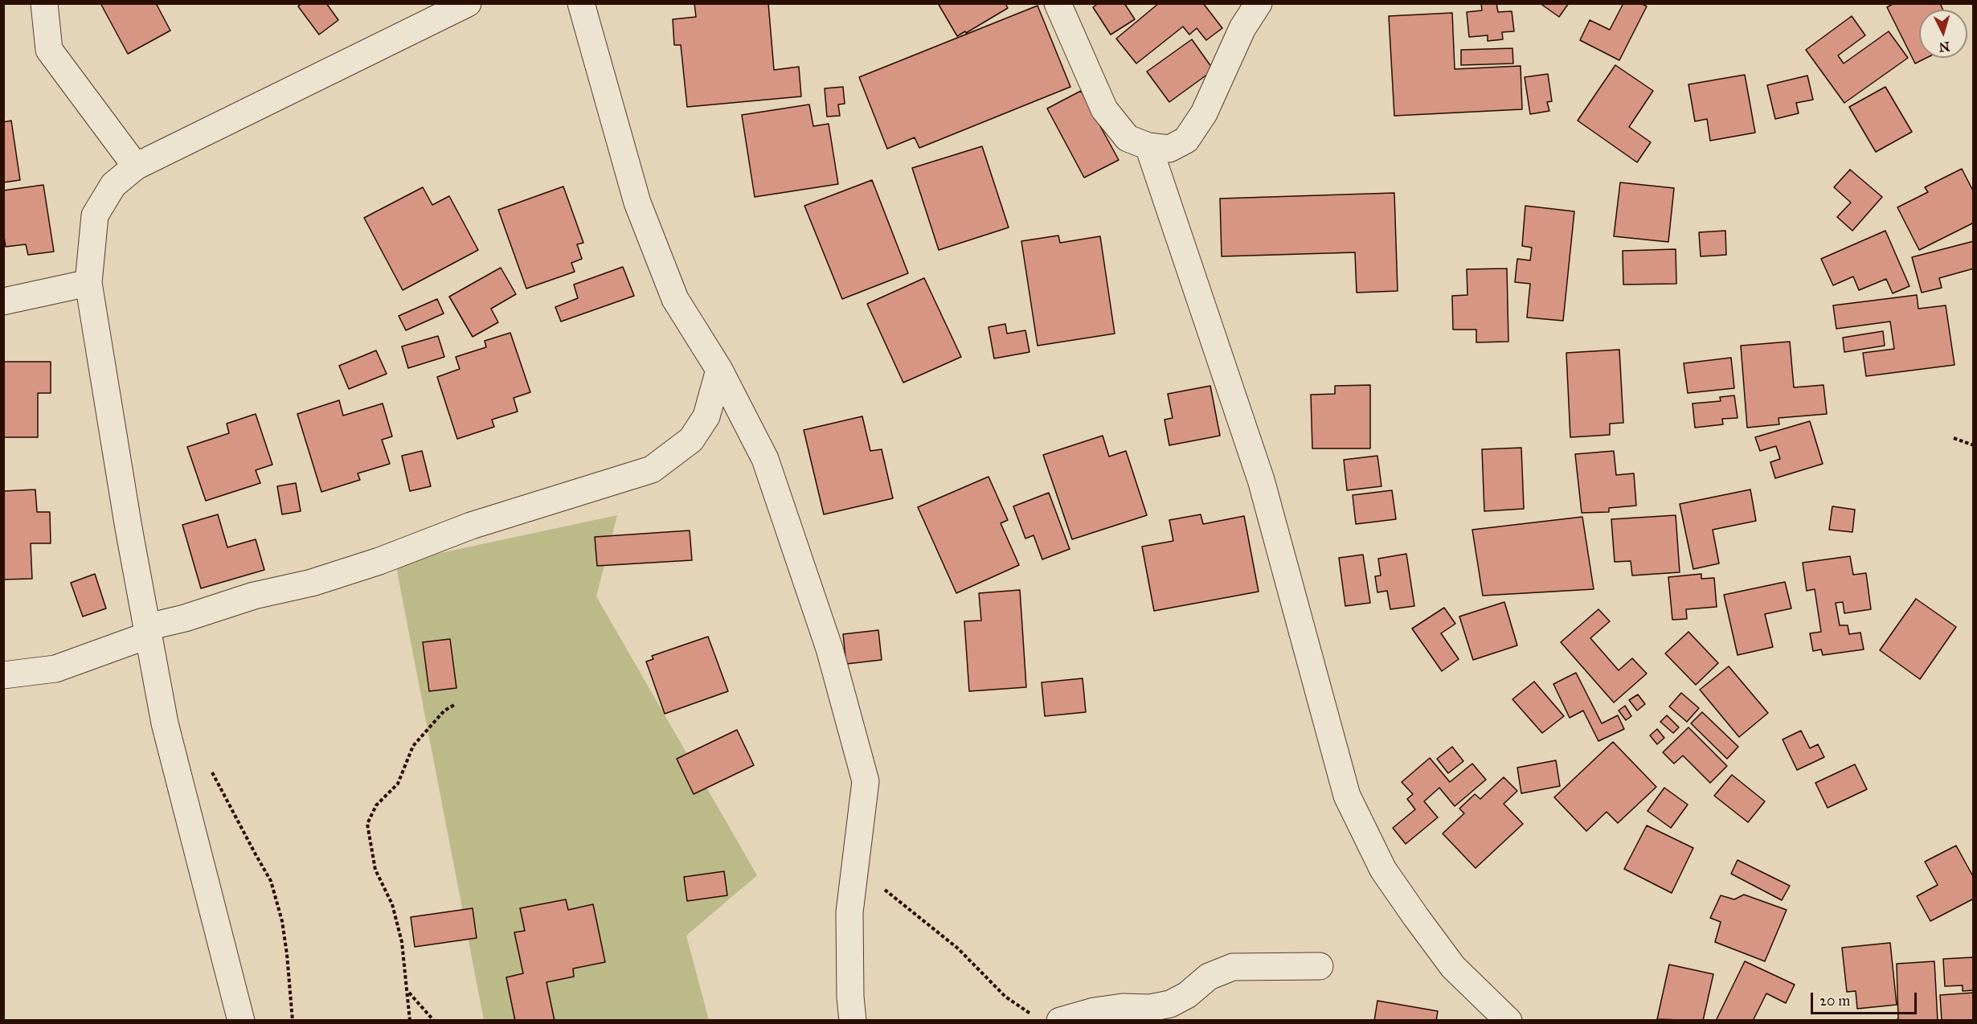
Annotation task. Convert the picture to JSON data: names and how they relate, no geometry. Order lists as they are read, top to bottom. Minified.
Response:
{"scale_bar":"20 m","north":"bottom"}
